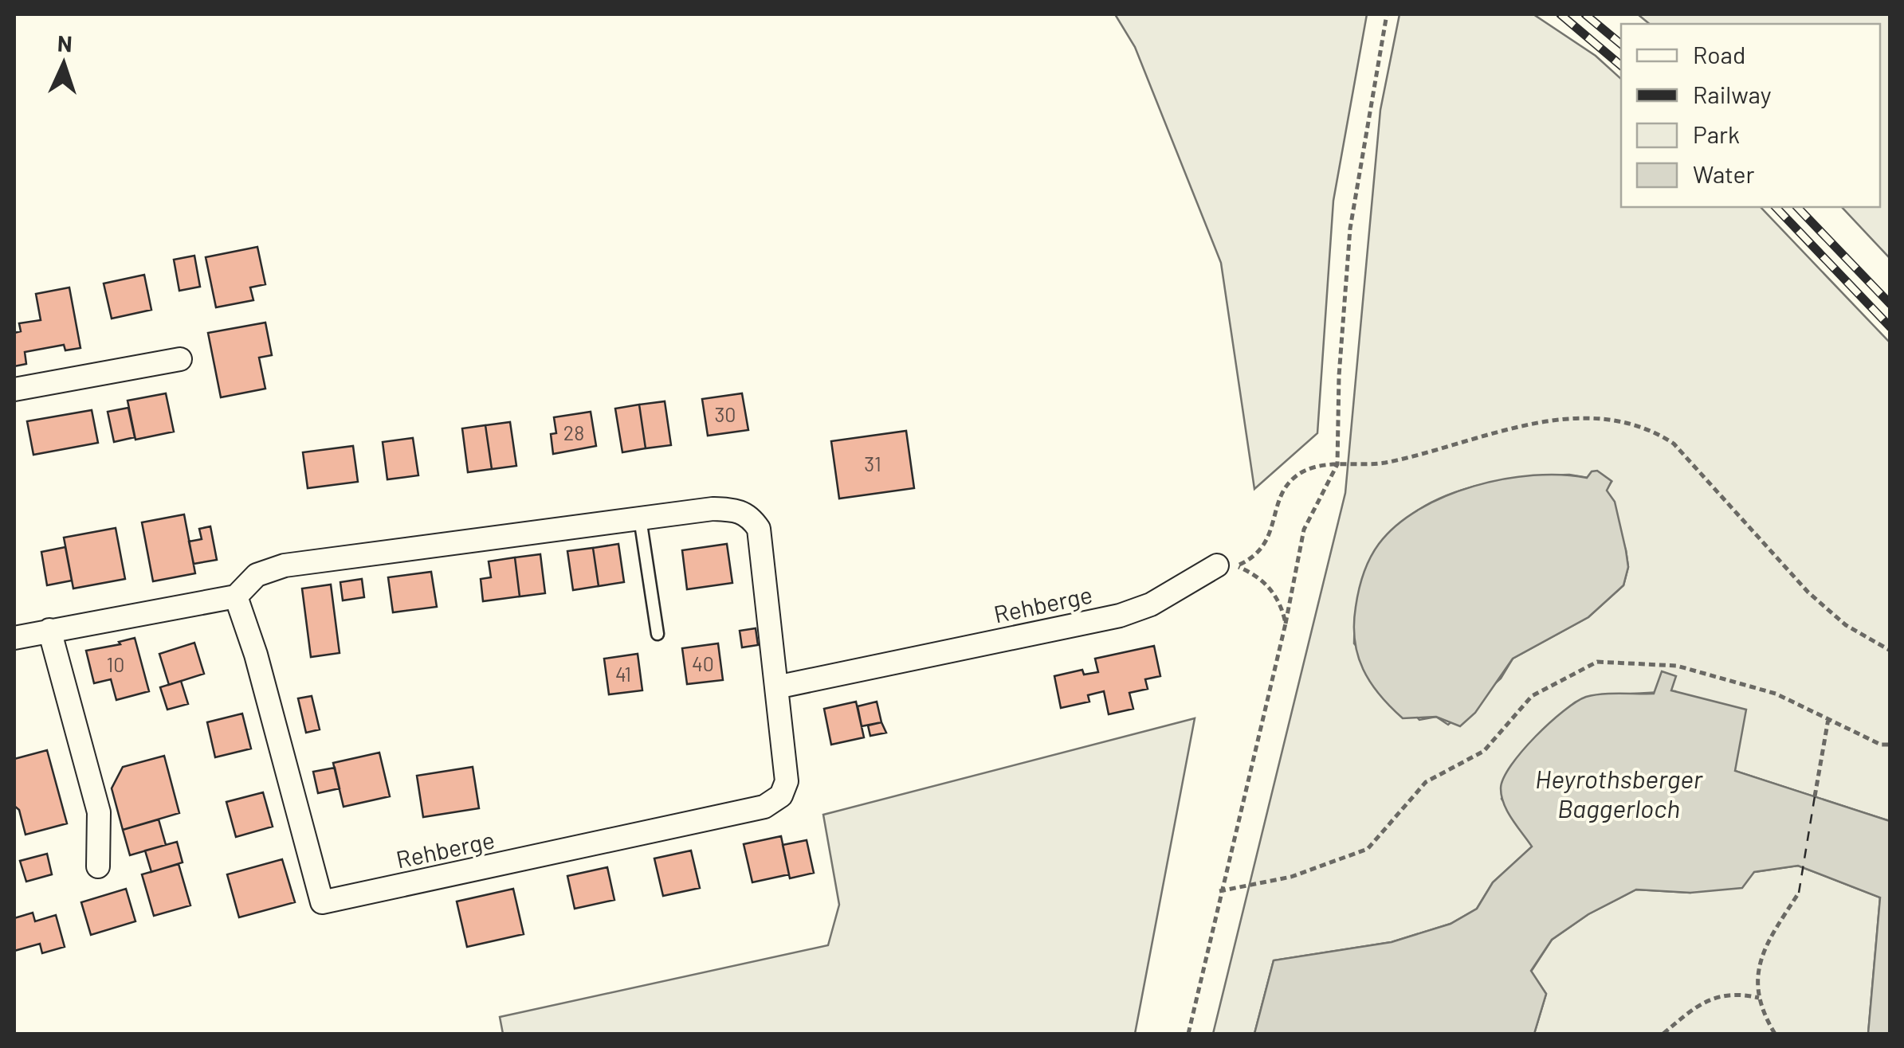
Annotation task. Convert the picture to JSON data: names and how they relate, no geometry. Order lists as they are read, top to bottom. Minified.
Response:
{"streets":{"street":["Rehberge"]},"water":["Heyrothsberger Baggerloch"],"house_numbers":["30","28","31","40","10","41"],"legend":["Road","Railway","Park","Water"],"north":"top"}
